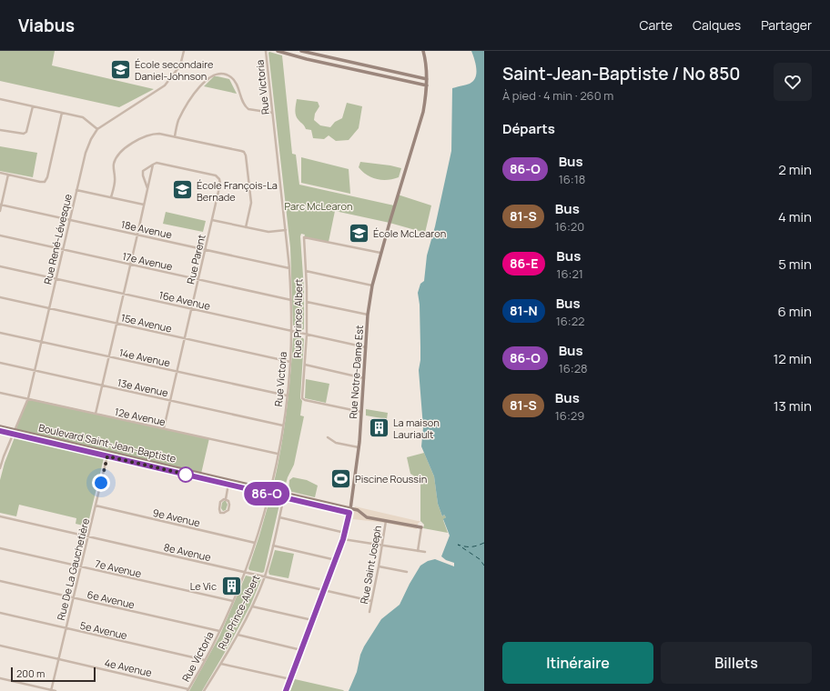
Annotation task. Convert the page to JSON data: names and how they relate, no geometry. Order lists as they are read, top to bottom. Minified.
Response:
{"streets":{"main road":["Rue Notre-Dame Est","Boulevard Saint-Jean-Baptiste"],"street":["Rue Victoria","18e Avenue","Rue René-Lévesque","Rue Parent","17e Avenue","16e Avenue","Rue Prince Albert","15e Avenue","14e Avenue","13e Avenue","12e Avenue","9e Avenue","8e Avenue","Rue Saint Joseph","7e Avenue","Rue De La Gauchetière","6e Avenue","Rue Prince-Albert","5e Avenue","4e Avenue"]},"crossings":[["Rue Victoria","18e Avenue"],["Rue Victoria","17e Avenue"],["Rue Victoria","16e Avenue"],["Rue Victoria","15e Avenue"],["Rue Victoria","14e Avenue"],["Rue Victoria","13e Avenue"],["Rue Victoria","12e Avenue"],["Rue Victoria","Boulevard Saint-Jean-Baptiste"],["Rue Victoria","9e Avenue"],["Rue Victoria","8e Avenue"],["Rue Victoria","7e Avenue"],["Rue Victoria","6e Avenue"],["Rue Victoria","5e Avenue"],["Rue Victoria","4e Avenue"],["18e Avenue","Rue René-Lévesque"],["18e Avenue","Rue Parent"],["Rue René-Lévesque","17e Avenue"],["Rue René-Lévesque","16e Avenue"],["Rue René-Lévesque","15e Avenue"],["Rue René-Lévesque","14e Avenue"],["Rue René-Lévesque","13e Avenue"],["Rue René-Lévesque","12e Avenue"],["Rue René-Lévesque","Boulevard Saint-Jean-Baptiste"],["Rue Parent","17e Avenue"],["Rue Parent","16e Avenue"],["Rue Parent","15e Avenue"],["Rue Parent","14e Avenue"],["Rue Parent","13e Avenue"],["Rue Parent","12e Avenue"],["16e Avenue","Rue Prince Albert"],["16e Avenue","Rue Notre-Dame Est"],["Rue Prince Albert","Rue Notre-Dame Est"],["Rue Notre-Dame Est","Boulevard Saint-Jean-Baptiste"],["Rue Notre-Dame Est","8e Avenue"],["Boulevard Saint-Jean-Baptiste","Rue Saint Joseph"],["Boulevard Saint-Jean-Baptiste","Rue De La Gauchetière"],["Boulevard Saint-Jean-Baptiste","Rue Prince-Albert"],["9e Avenue","Rue De La Gauchetière"],["8e Avenue","Rue Saint Joseph"],["8e Avenue","Rue De La Gauchetière"],["8e Avenue","Rue Prince-Albert"],["7e Avenue","Rue De La Gauchetière"],["Rue De La Gauchetière","6e Avenue"],["Rue De La Gauchetière","5e Avenue"],["Rue De La Gauchetière","4e Avenue"]],"parks":["Parc McLearon"],"places":{"school or university":["École secondaire Daniel-Johnson","École François-La Bernade","École McLearon"],"building":["La maison Lauriault","Le Vic"],"sports":["Piscine Roussin"]},"lines":["bus line 86-O"],"scale_bar":"200 m","page":{"header":"Viabus","nav":["Carte","Calques","Partager"],"on_map":"86-O","heading":[["Saint-Jean-Baptiste / No 850","À pied · 4 min · 260 m"],"Départs"],"list":[{"mark":"86-O","name":"Bus","note":"16:18","value":"2 min"},{"mark":"81-S","name":"Bus","note":"16:20","value":"4 min"},{"mark":"86-E","name":"Bus","note":"16:21","value":"5 min"},{"mark":"81-N","name":"Bus","note":"16:22","value":"6 min"},{"mark":"86-O","name":"Bus","note":"16:28","value":"12 min"},{"mark":"81-S","name":"Bus","note":"16:29","value":"13 min"}],"buttons":["Itinéraire","Billets"],"scale":"200 m"}}
